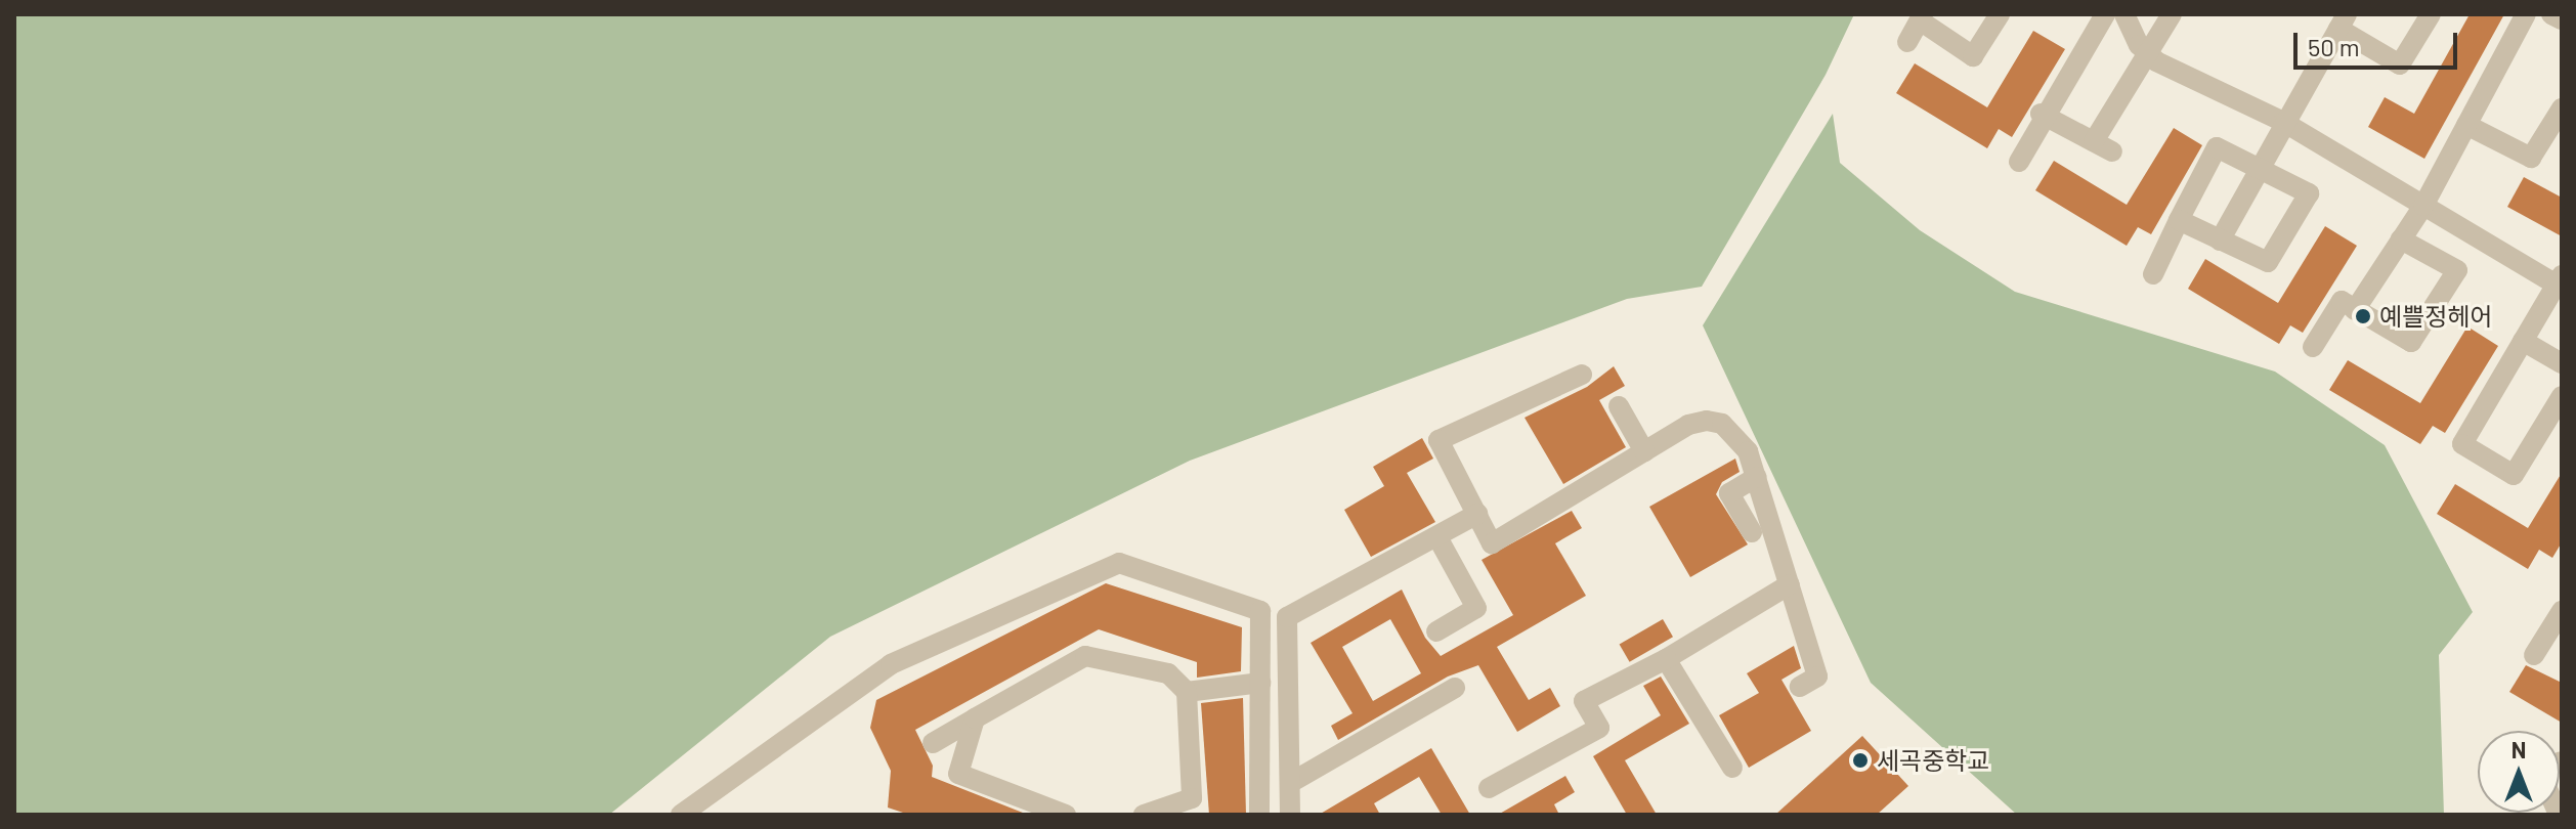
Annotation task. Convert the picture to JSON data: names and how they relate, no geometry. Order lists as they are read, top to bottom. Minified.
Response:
{"places":["예쁠정헤어","세곡중학교"],"scale_bar":"50 m","north":"top"}
